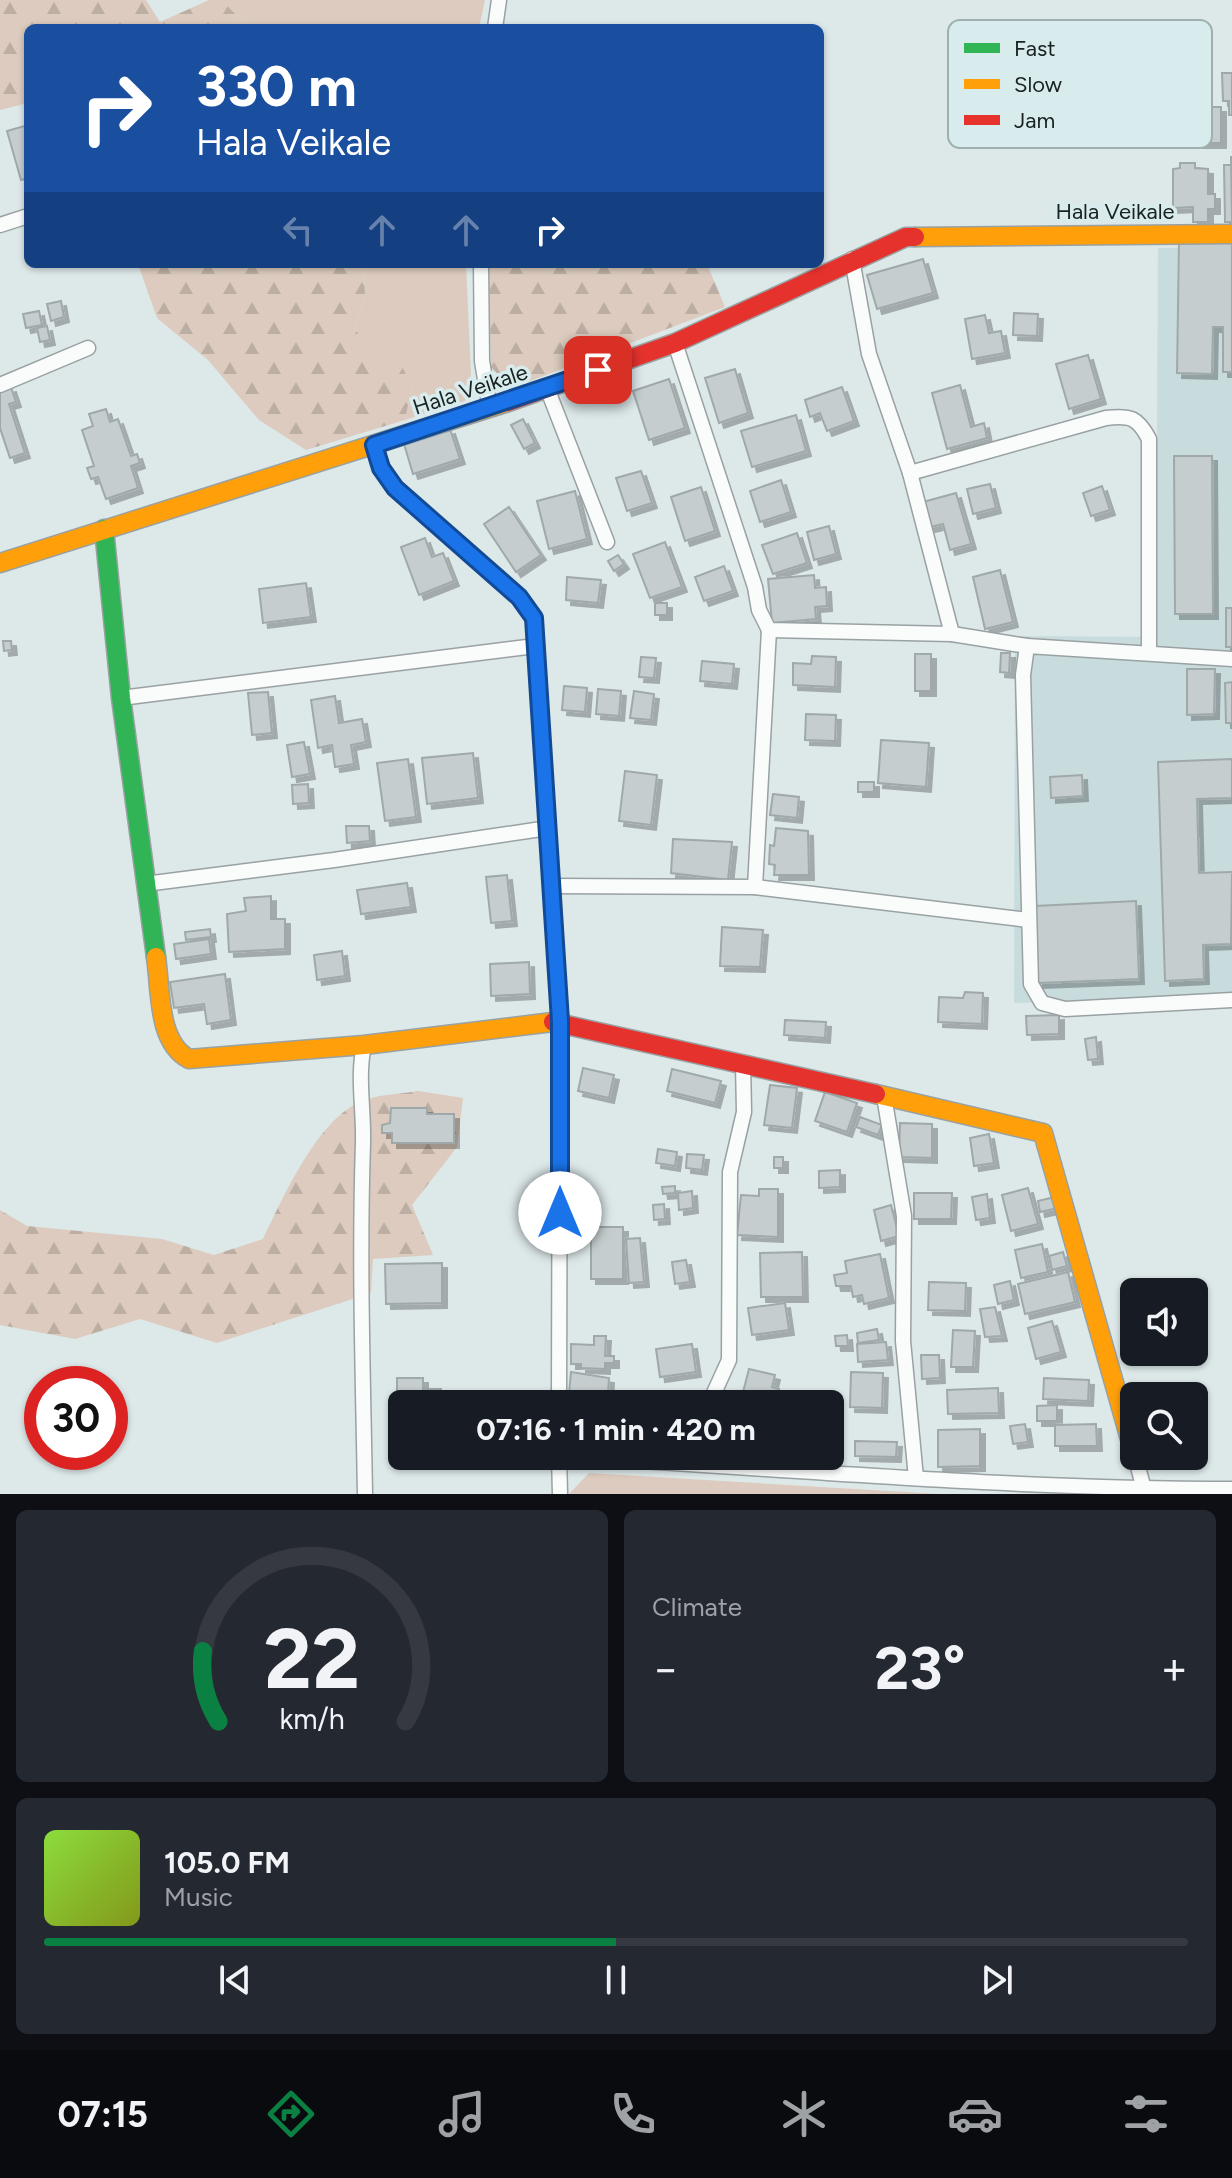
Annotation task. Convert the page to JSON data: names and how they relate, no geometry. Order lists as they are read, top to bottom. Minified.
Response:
{"streets":{"street":["Hala Veikale"]},"legend":["Fast","Slow","Jam"],"page":{"turn":["330 m","Hala Veikale"],"limit":"30","trip":"07:16 · 1 min · 420 m","tile":"Climate","heat":["−","23°","+"],"song":["105.0 FM","Music"],"tabs":"07:15","gauge":["22","km/h"]}}
